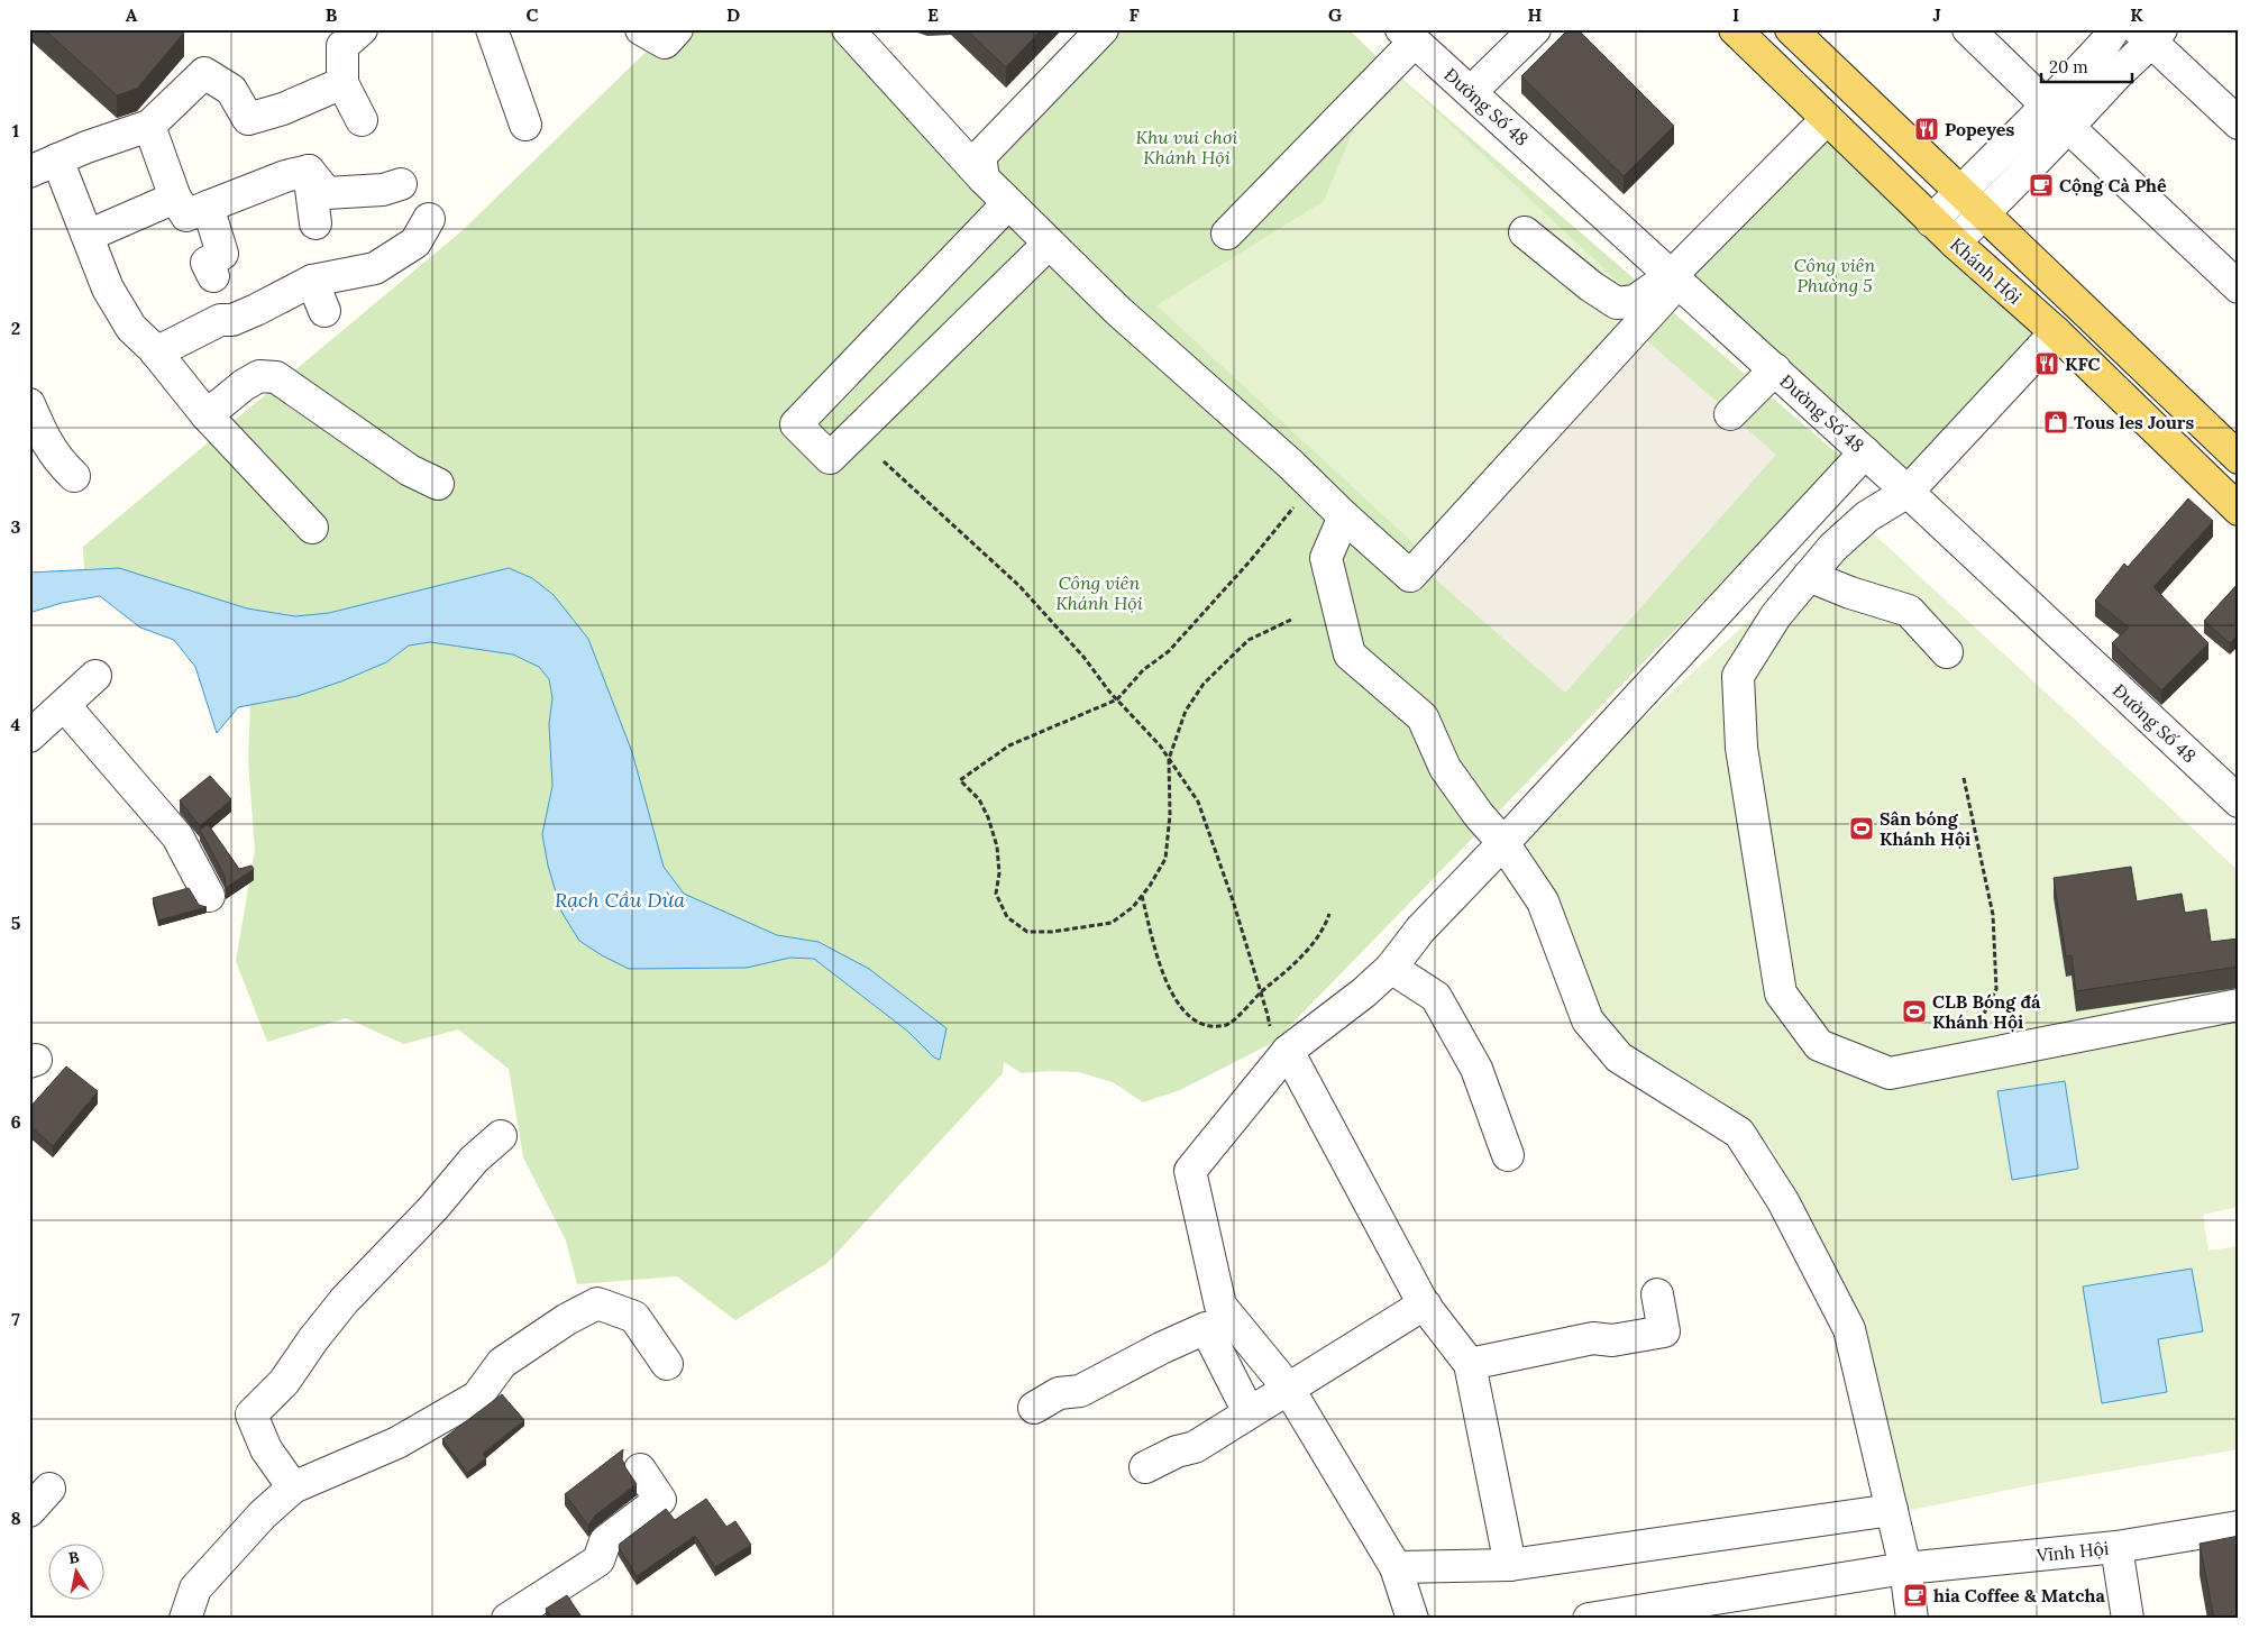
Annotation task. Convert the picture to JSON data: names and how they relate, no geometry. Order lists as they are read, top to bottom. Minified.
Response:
{"streets":{"main road":["Khánh Hội"],"street":["Đường Số 48","Vĩnh Hội"]},"water":["Rạch Cầu Dừa"],"parks":["Khu vui chơi Khánh Hội","Công viên Phường 5","Công viên Khánh Hội"],"places":{"restaurant":["Popeyes","KFC"],"cafe":["Cộng Cà Phê","hia Coffee & Matcha"],"shop":["Tous les Jours"],"sports":["Sân bóng Khánh Hội","CLB Bóng đá Khánh Hội"]},"scale_bar":"20 m","north":"top","grid":{"columns":["A","B","C","D","E","F","G","H","I","J","K"],"rows":["1","2","3","4","5","6","7","8"]}}
